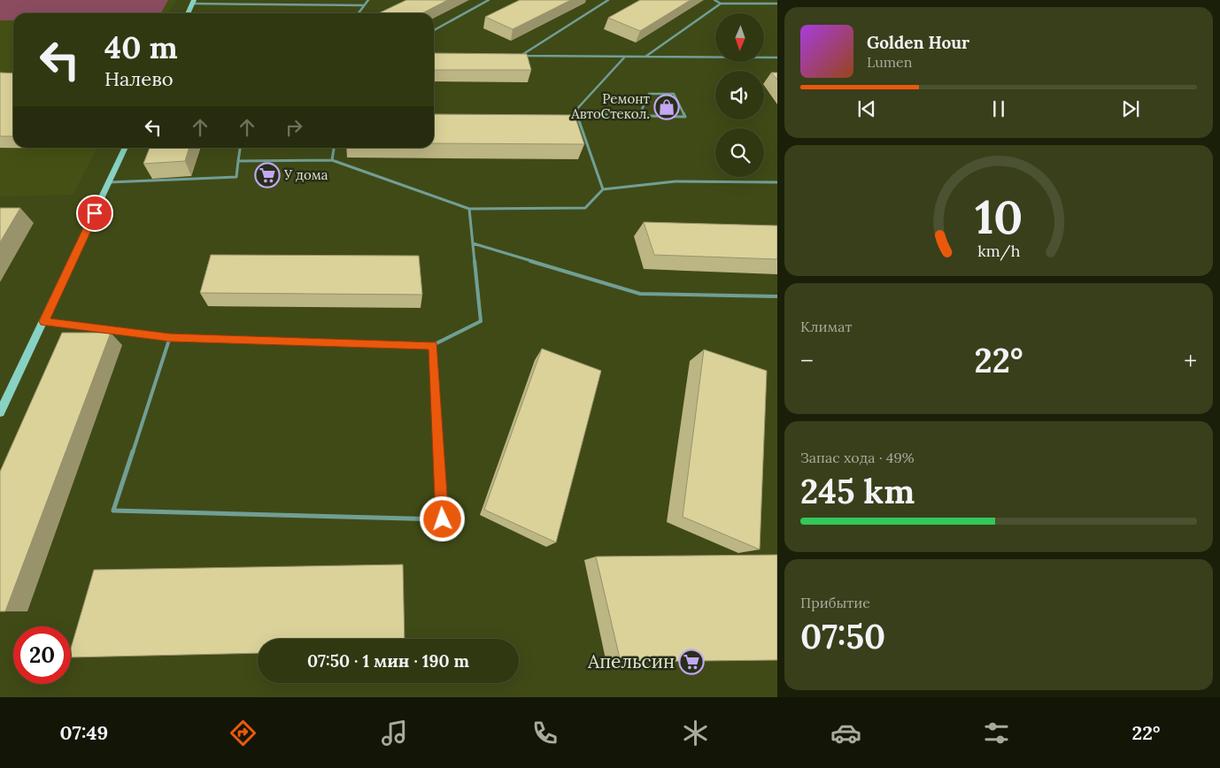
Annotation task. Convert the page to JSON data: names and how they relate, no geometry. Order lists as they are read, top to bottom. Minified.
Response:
{"places":{"shop":["Ремонт АвтоСтекол."],"supermarket":["У дома","Апельсин"]},"north":"bottom","page":{"turn":["40 m","Налево"],"song":["Golden Hour","Lumen"],"tile":["Климат",["Запас хода · 49%","245 km"],["Прибытие","07:50"]],"heat":["−","22°","+"],"limit":"20","trip":"07:50 · 1 мин · 190 m","tabs":["07:49","22°"],"gauge":["10","km/h"]}}
